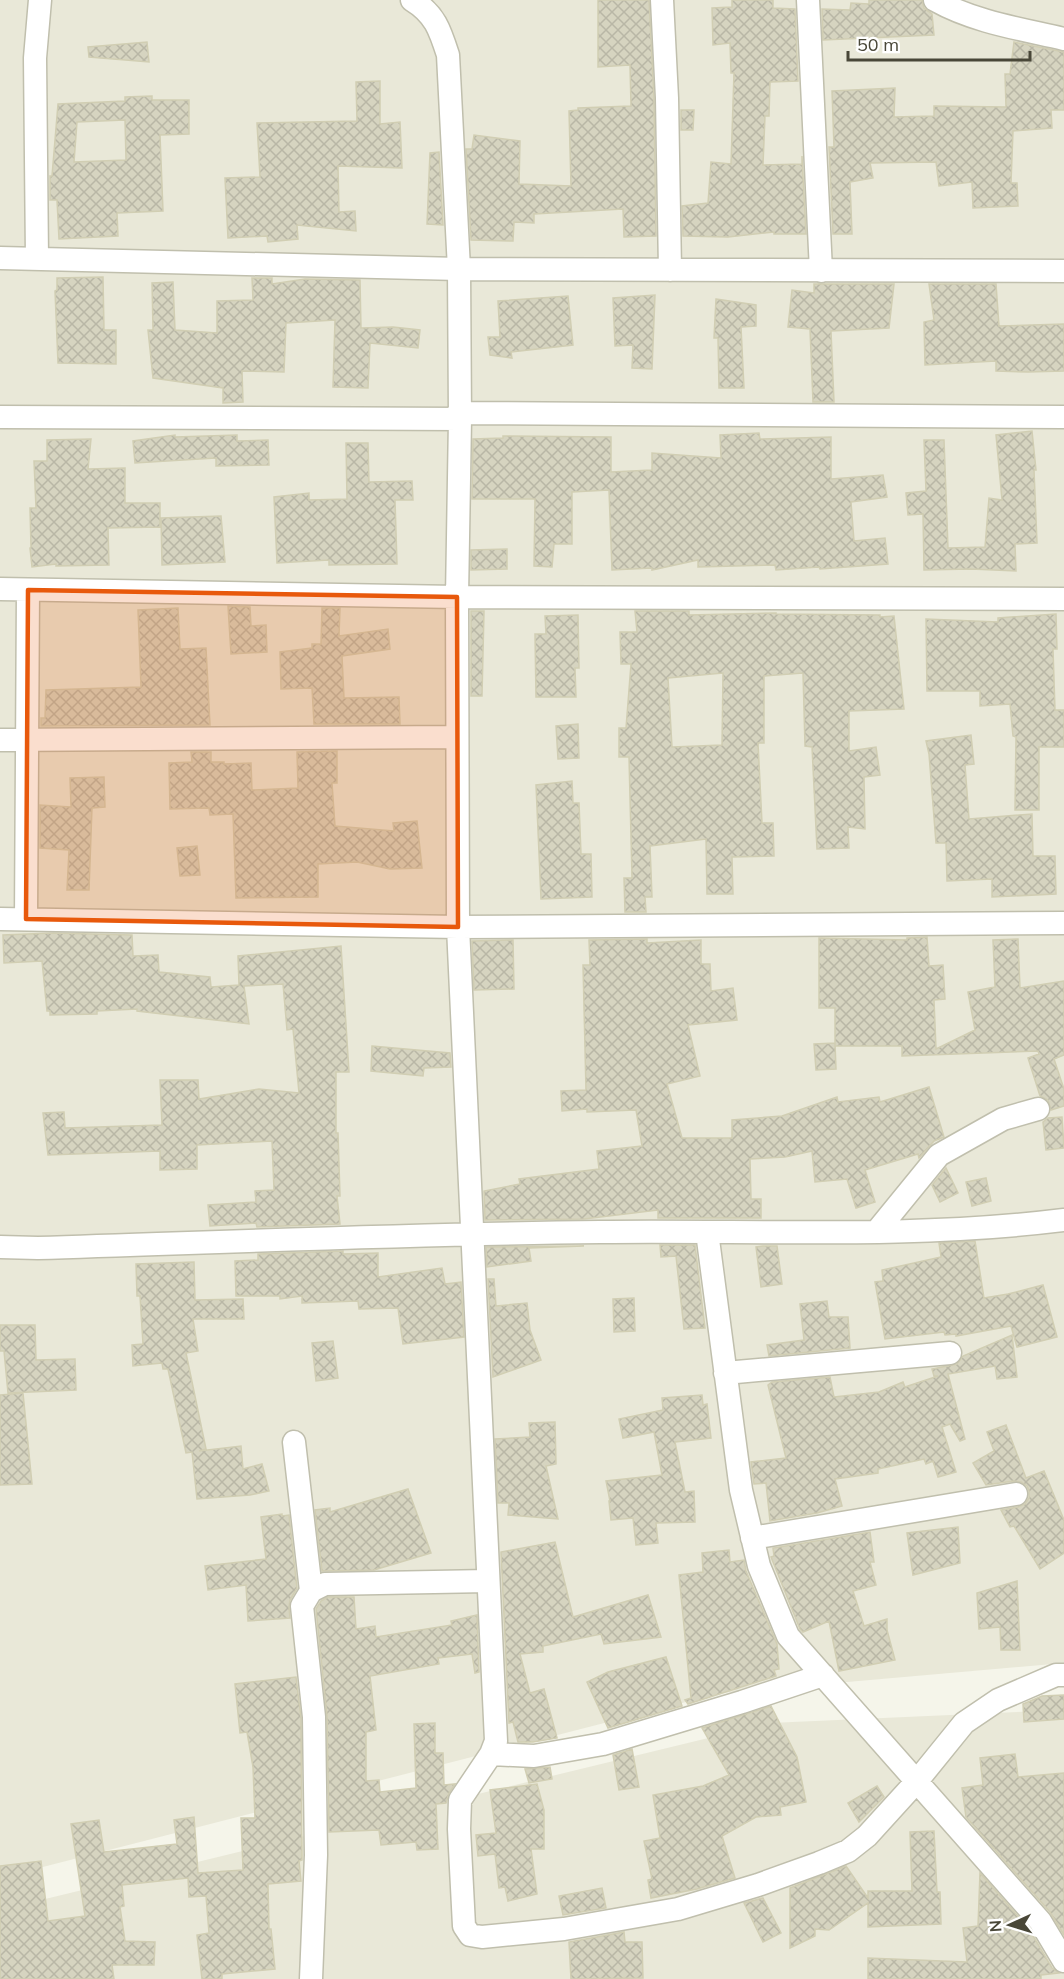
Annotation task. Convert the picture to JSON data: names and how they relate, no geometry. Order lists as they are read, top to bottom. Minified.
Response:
{"scale_bar":"50 m","north":"left"}
